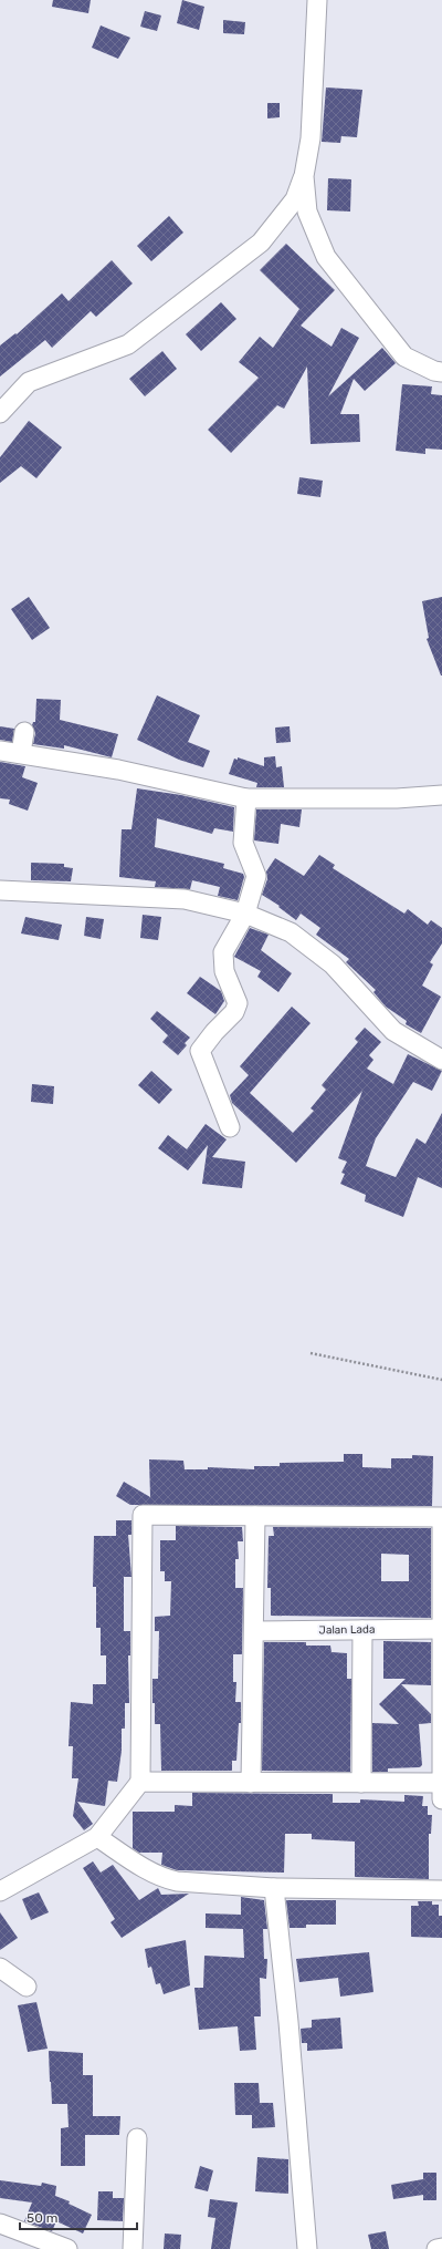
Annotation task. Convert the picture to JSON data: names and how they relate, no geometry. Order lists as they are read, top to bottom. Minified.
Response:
{"streets":{"street":["Jalan Lada"]},"scale_bar":"50 m"}
